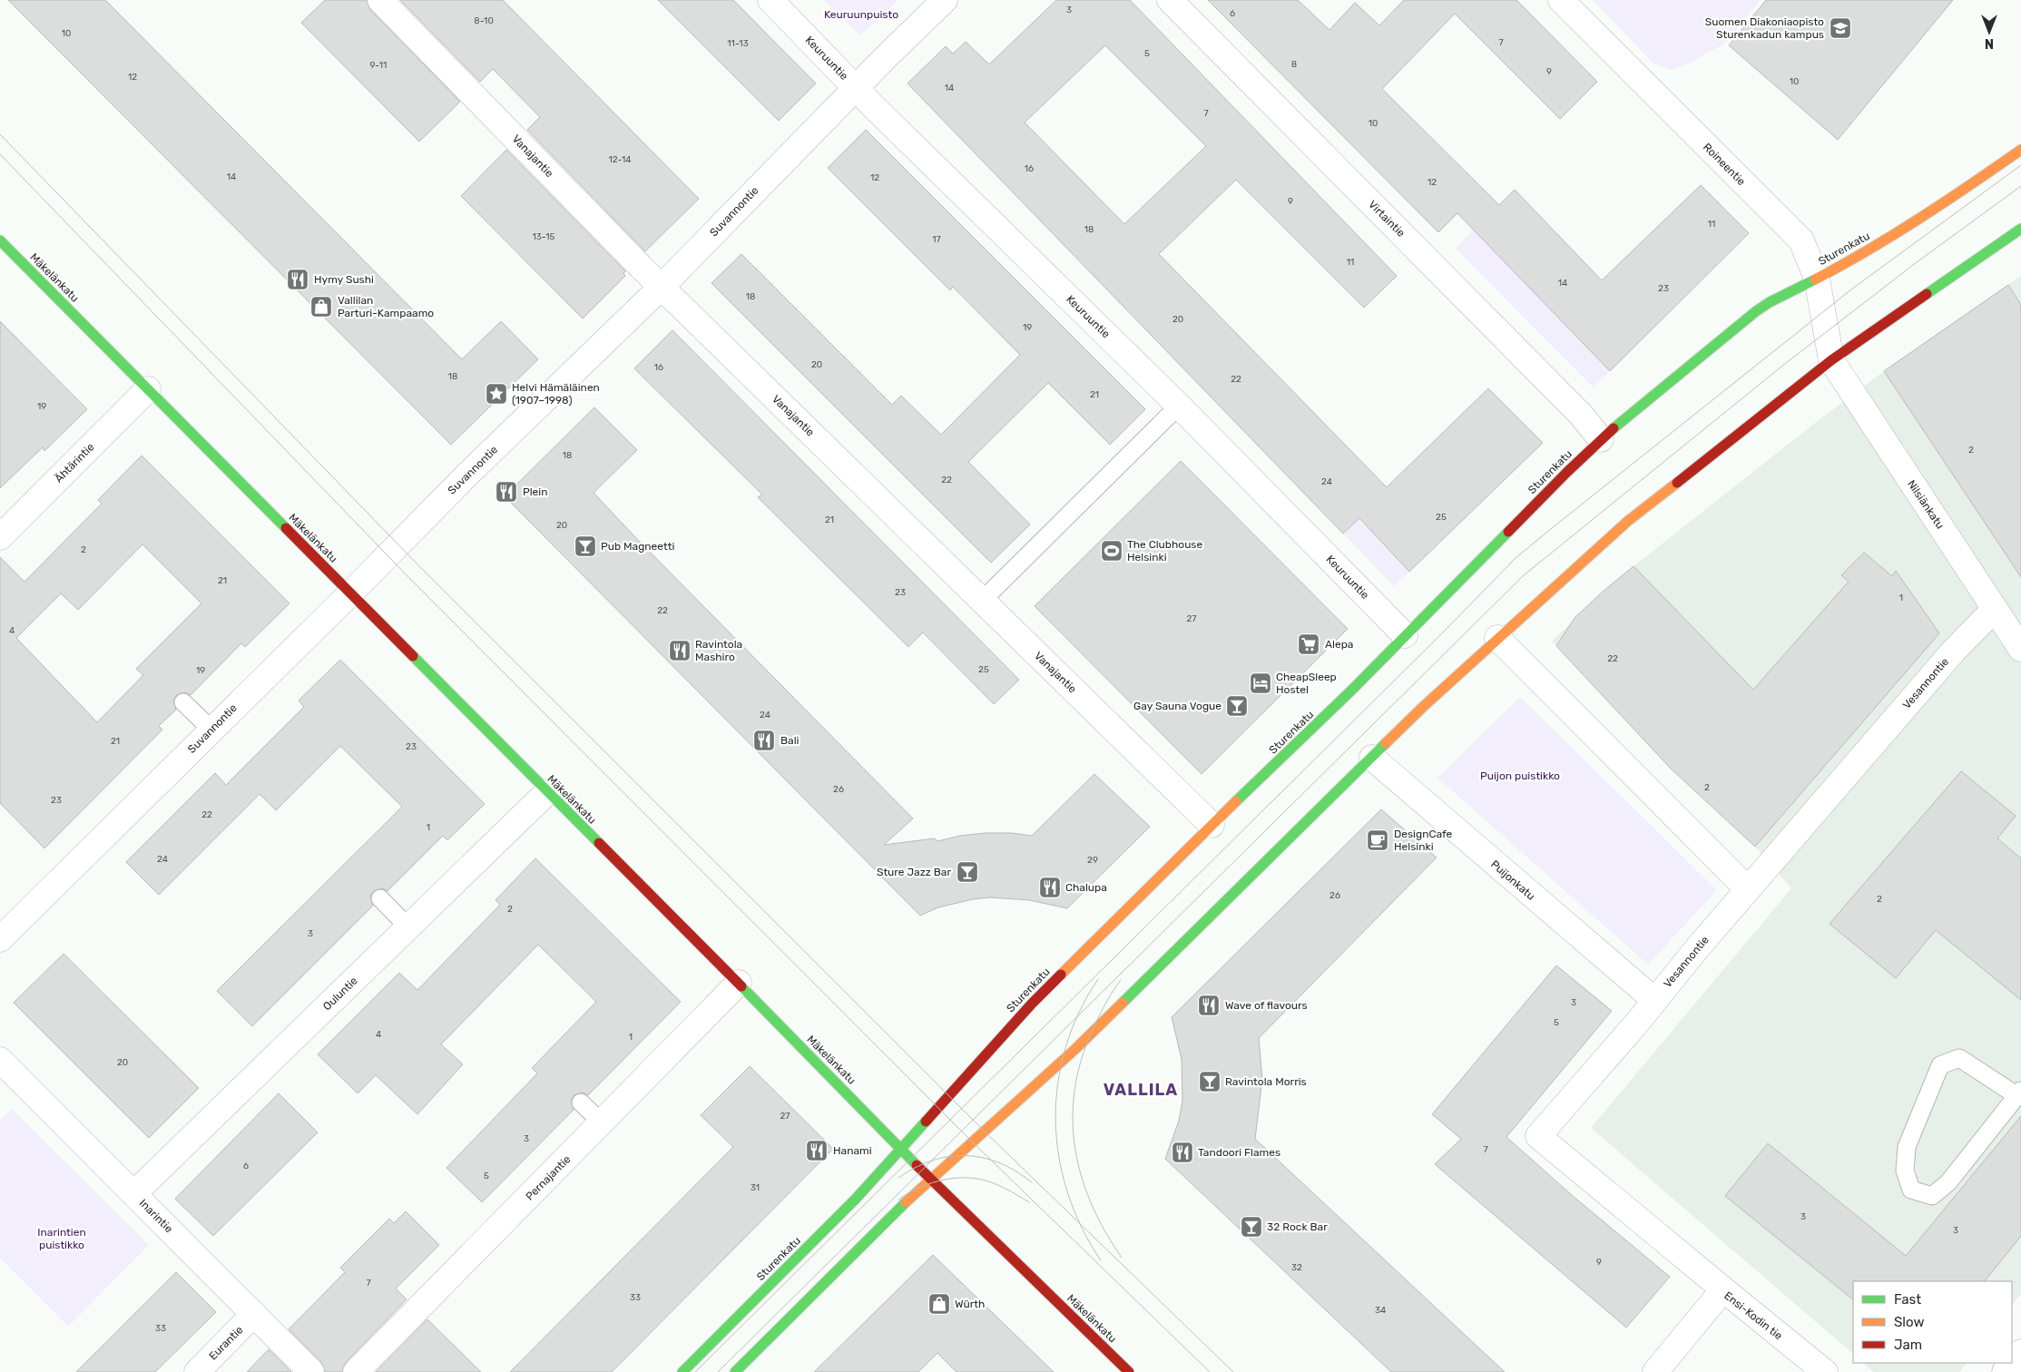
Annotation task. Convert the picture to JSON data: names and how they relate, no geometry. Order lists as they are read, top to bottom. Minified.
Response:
{"streets":{"main road":["Sturenkatu","Mäkelänkatu"],"street":["Keuruuntie","Vanajantie","Roineentie","Suvannontie","Virtaintie","Ähtärintie","Nilsiänkatu","Vesannontie","Puijonkatu","Ouluntie","Pernajantie","Inarintie","Ensi-Kodin tie","Eurantie"]},"crossings":[["Keuruuntie","Suvannontie"],["Keuruuntie","Sturenkatu"],["Vanajantie","Suvannontie"],["Vanajantie","Sturenkatu"],["Roineentie","Sturenkatu"],["Roineentie","Nilsiänkatu"],["Suvannontie","Mäkelänkatu"],["Virtaintie","Sturenkatu"],["Sturenkatu","Mäkelänkatu"],["Mäkelänkatu","Ähtärintie"],["Mäkelänkatu","Ouluntie"],["Mäkelänkatu","Pernajantie"],["Nilsiänkatu","Vesannontie"],["Vesannontie","Puijonkatu"],["Vesannontie","Ensi-Kodin tie"],["Ouluntie","Inarintie"],["Inarintie","Eurantie"]],"districts":["VALLILA"],"parks":["Keuruunpuisto","Puijon puistikko","Inarintien puistikko"],"places":{"school or university":["Suomen Diakoniaopisto Sturenkadun kampus"],"restaurant":["Hymy Sushi","Plein","Ravintola Mashiro","Bali","Chalupa","Wave of flavours","Hanami","Tandoori Flames"],"shop":["Vallilan Parturi-Kampaamo","Würth"],"place":["Helvi Hämäläinen (1907–1998)"],"bar":["Pub Magneetti","Gay Sauna Vogue","Sture Jazz Bar","Ravintola Morris","32 Rock Bar"],"sports":["The Clubhouse Helsinki"],"supermarket":["Alepa"],"hotel":["CheapSleep Hostel"],"cafe":["DesignCafe Helsinki"]},"house_numbers":["3","6","8-10","10","7","11-13","5","8","9-11","9","12","10","14","7","10","12-14","16","14","12","12","9","11","18","13-15","17","11","14","23","18","20","19","20","16","18","22","21","19","2","18","22","24","25","21","20","2","21","23","1","22","27","4","22","25","19","24","21","23","2","26","23","22","1","24","29","26","2","2","3","3","5","4","1","20","27","3","7","6","5","31","3","3","9","32","7","33","34","33"],"legend":["Fast","Slow","Jam"],"north":"bottom"}
